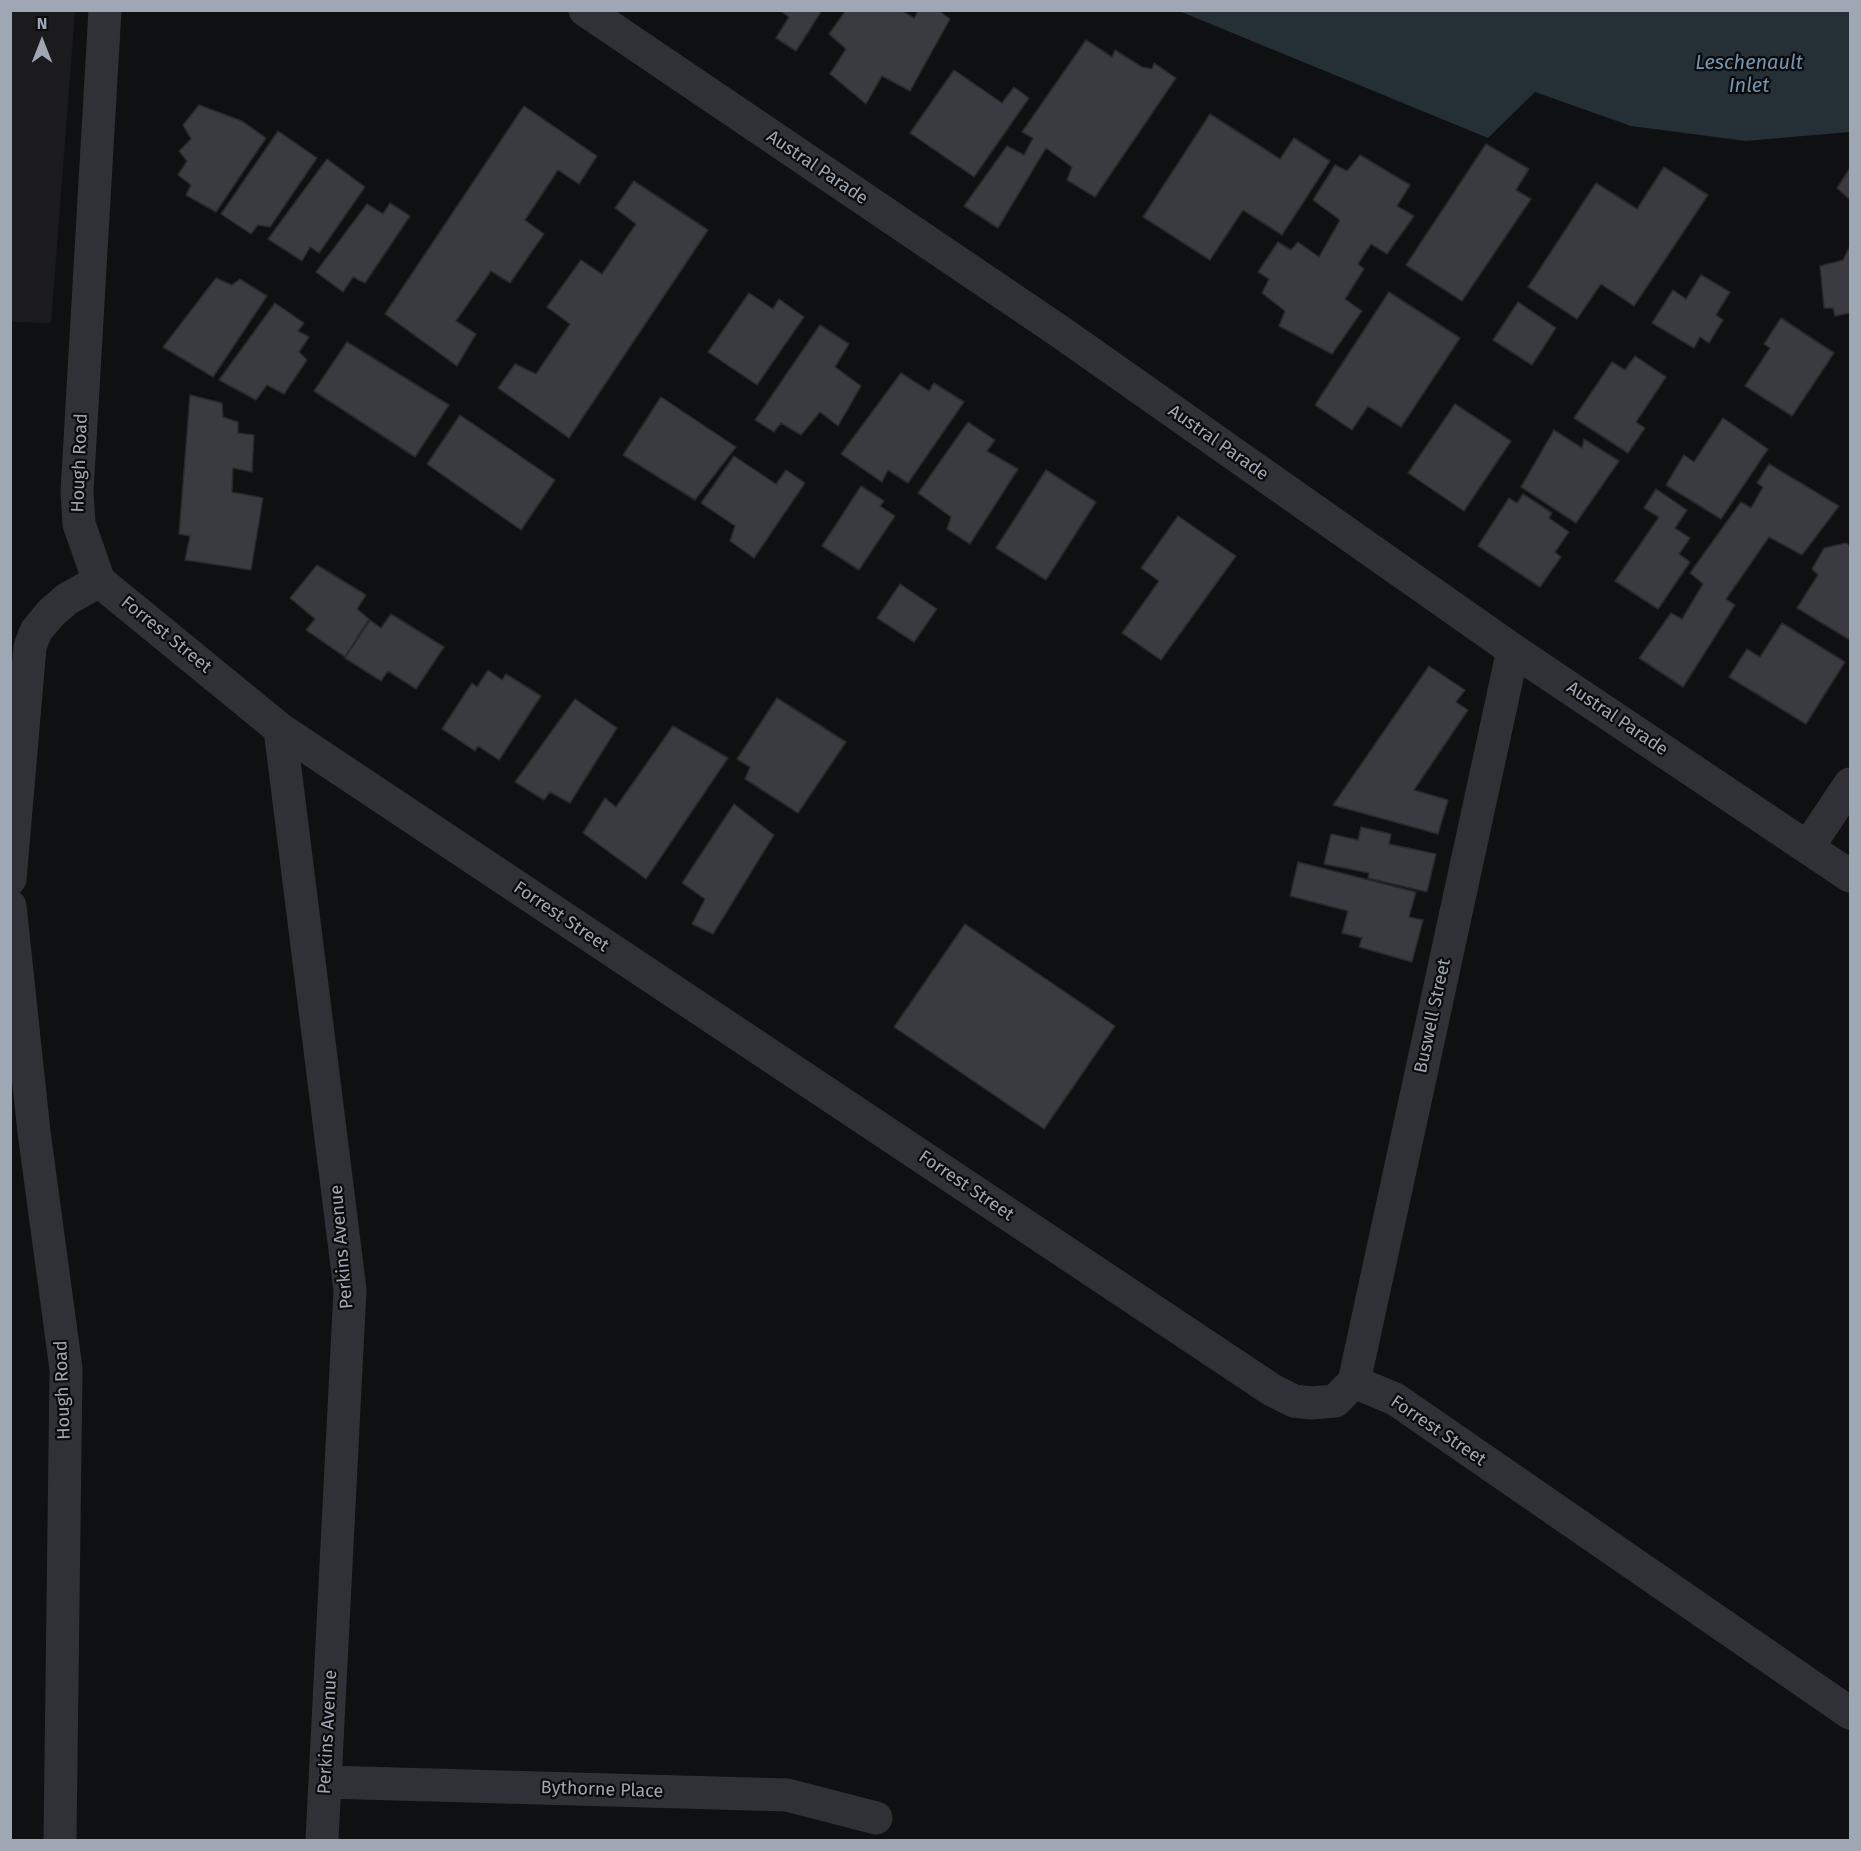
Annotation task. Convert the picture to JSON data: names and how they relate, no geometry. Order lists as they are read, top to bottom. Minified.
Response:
{"streets":{"street":["Austral Parade","Hough Road","Forrest Street","Buswell Street","Perkins Avenue","Bythorne Place"]},"crossings":[["Austral Parade","Buswell Street"],["Hough Road","Forrest Street"],["Forrest Street","Buswell Street"],["Forrest Street","Perkins Avenue"],["Perkins Avenue","Bythorne Place"]],"water":["Leschenault Inlet"],"north":"top"}
